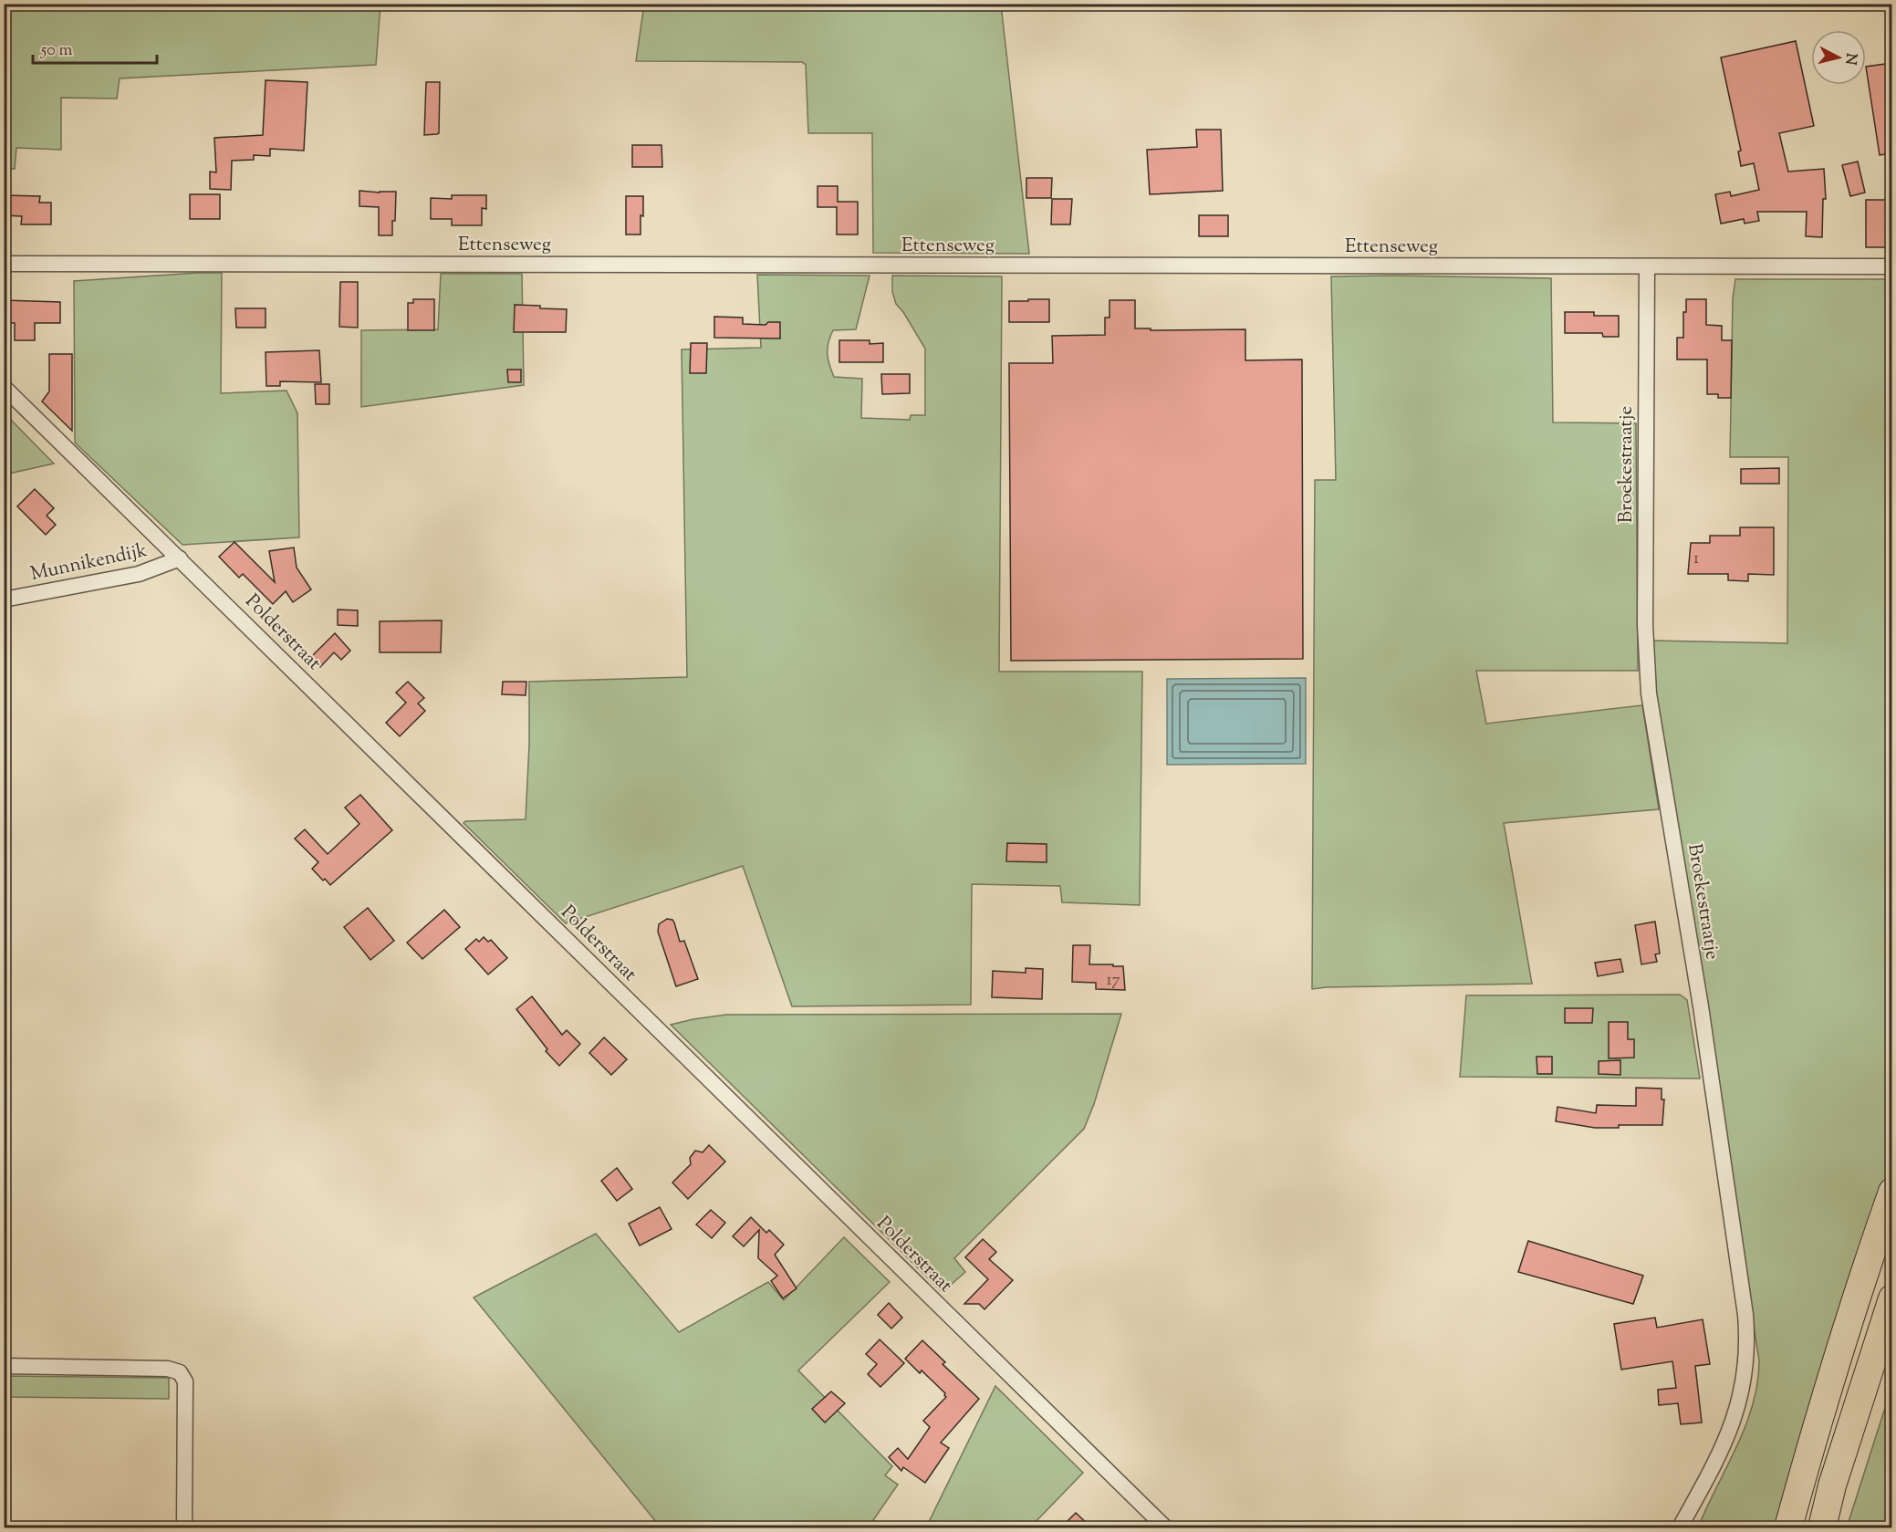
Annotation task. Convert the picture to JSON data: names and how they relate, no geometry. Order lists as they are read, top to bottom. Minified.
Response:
{"streets":{"street":["Ettenseweg","Broekestraatje","Munnikendijk","Polderstraat"]},"crossings":[["Ettenseweg","Broekestraatje"],["Munnikendijk","Polderstraat"]],"house_numbers":["1","17"],"scale_bar":"50 m","north":"right"}
